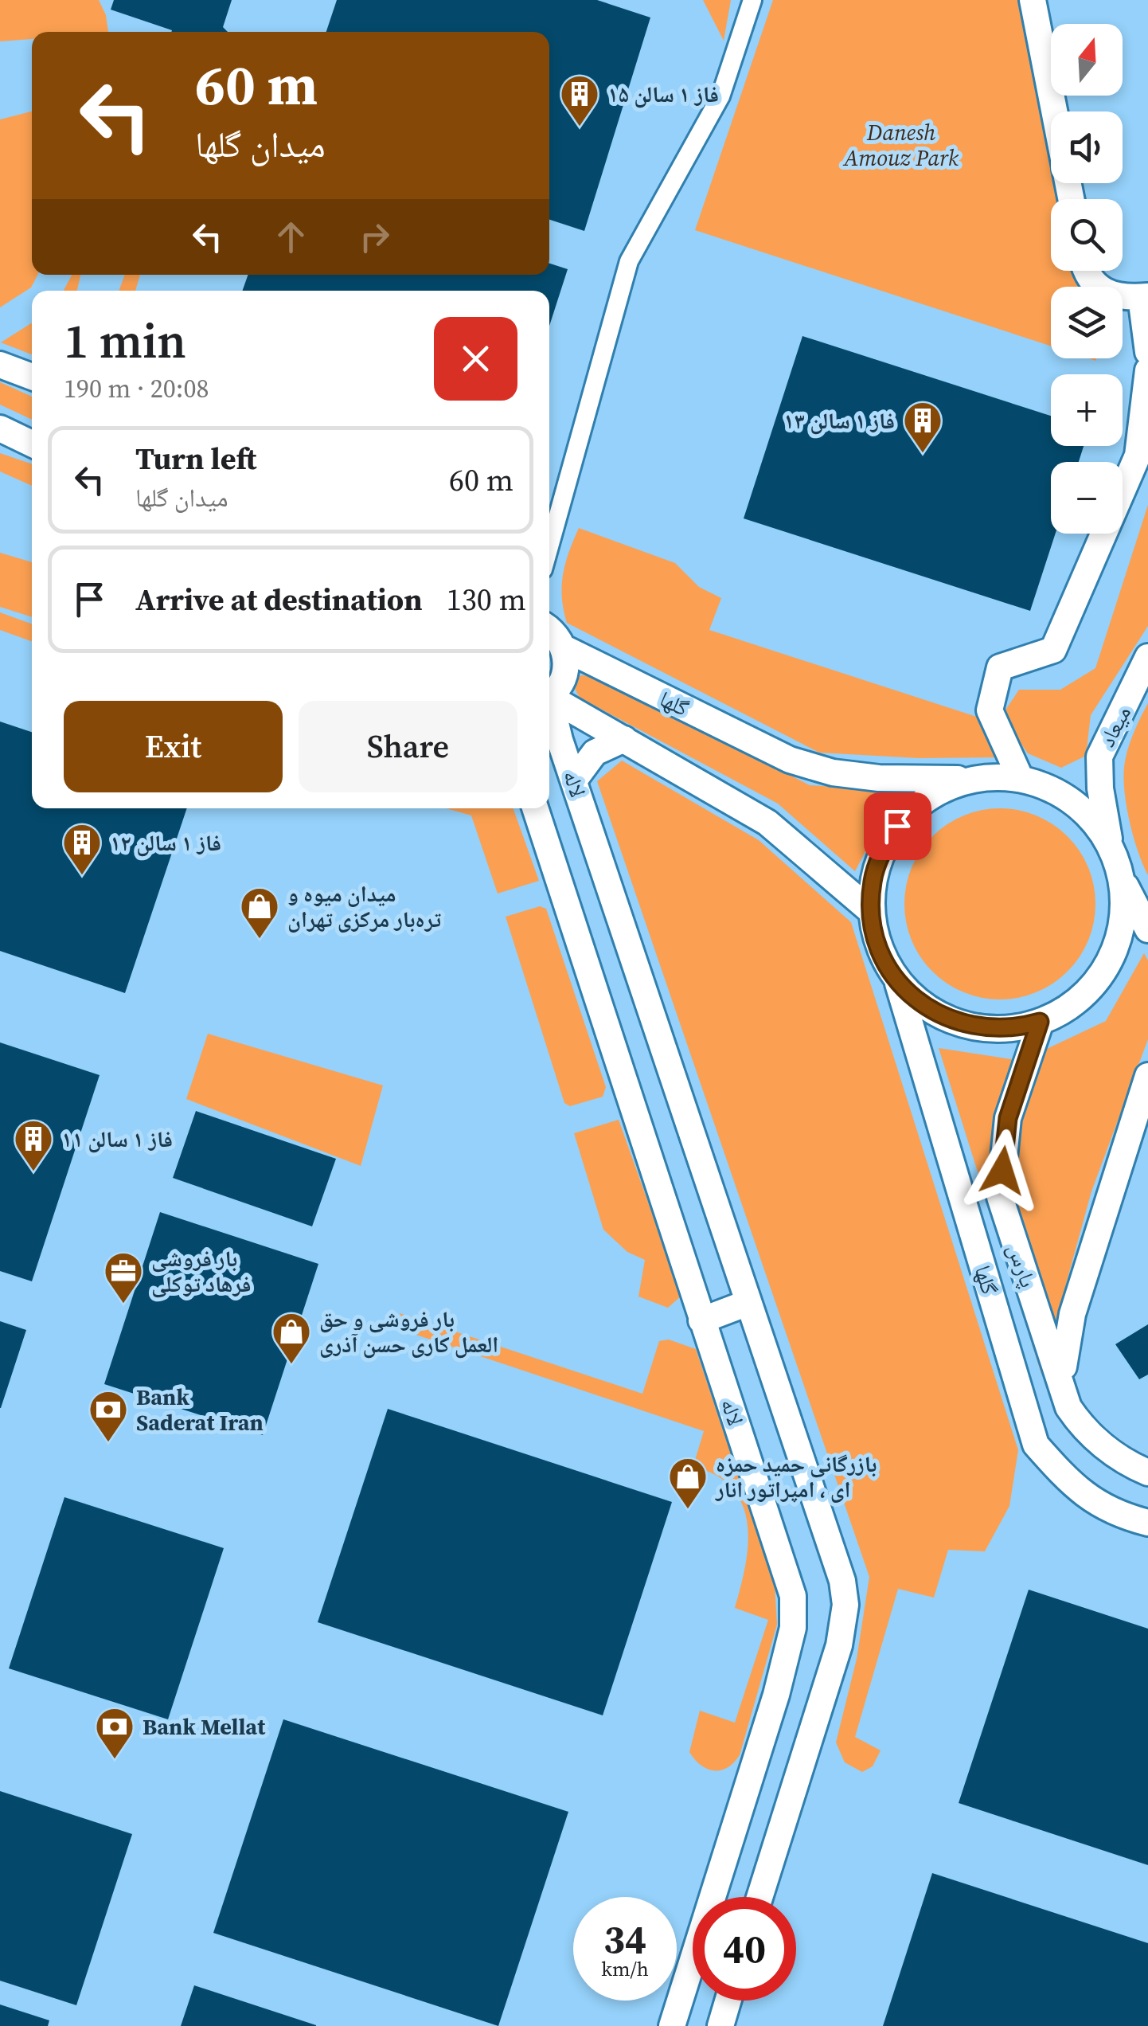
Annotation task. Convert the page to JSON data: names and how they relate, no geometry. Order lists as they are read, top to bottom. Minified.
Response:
{"streets":{"street":["گلها","میعاد","لاله","پارس"]},"crossings":[["گلها","میعاد"],["گلها","پارس"],["میعاد","پارس"]],"parks":["Danesh Amouz Park"],"places":{"building":["فاز ۱ سالن ۱۵","فاز ۱ سالن ۱۳","فاز ۱ سالن ۱۲","فاز ۱ سالن ۱۱"],"shop":["میدان میوه و تره‌بار مرکزی تهران","بار فروشی و حق العمل کاری حسن آذری","بازرگانی حمید حمزه ای ، امپراتور انار"],"office":["بار فروشی فرهاد توکلی"],"bank":["Bank Saderat Iran","Bank Mellat"]},"north":"top","page":{"map_buttons":["+","−"],"turn":["60 m","میدان گلها"],"heading":["1 min","190 m · 20:08"],"list":[{"name":"Turn left","note":"میدان گلها","value":"60 m"},{"name":"Arrive at destination","value":"130 m"}],"buttons":["Exit","Share"],"speed":"34 km/h","limit":"40"}}
